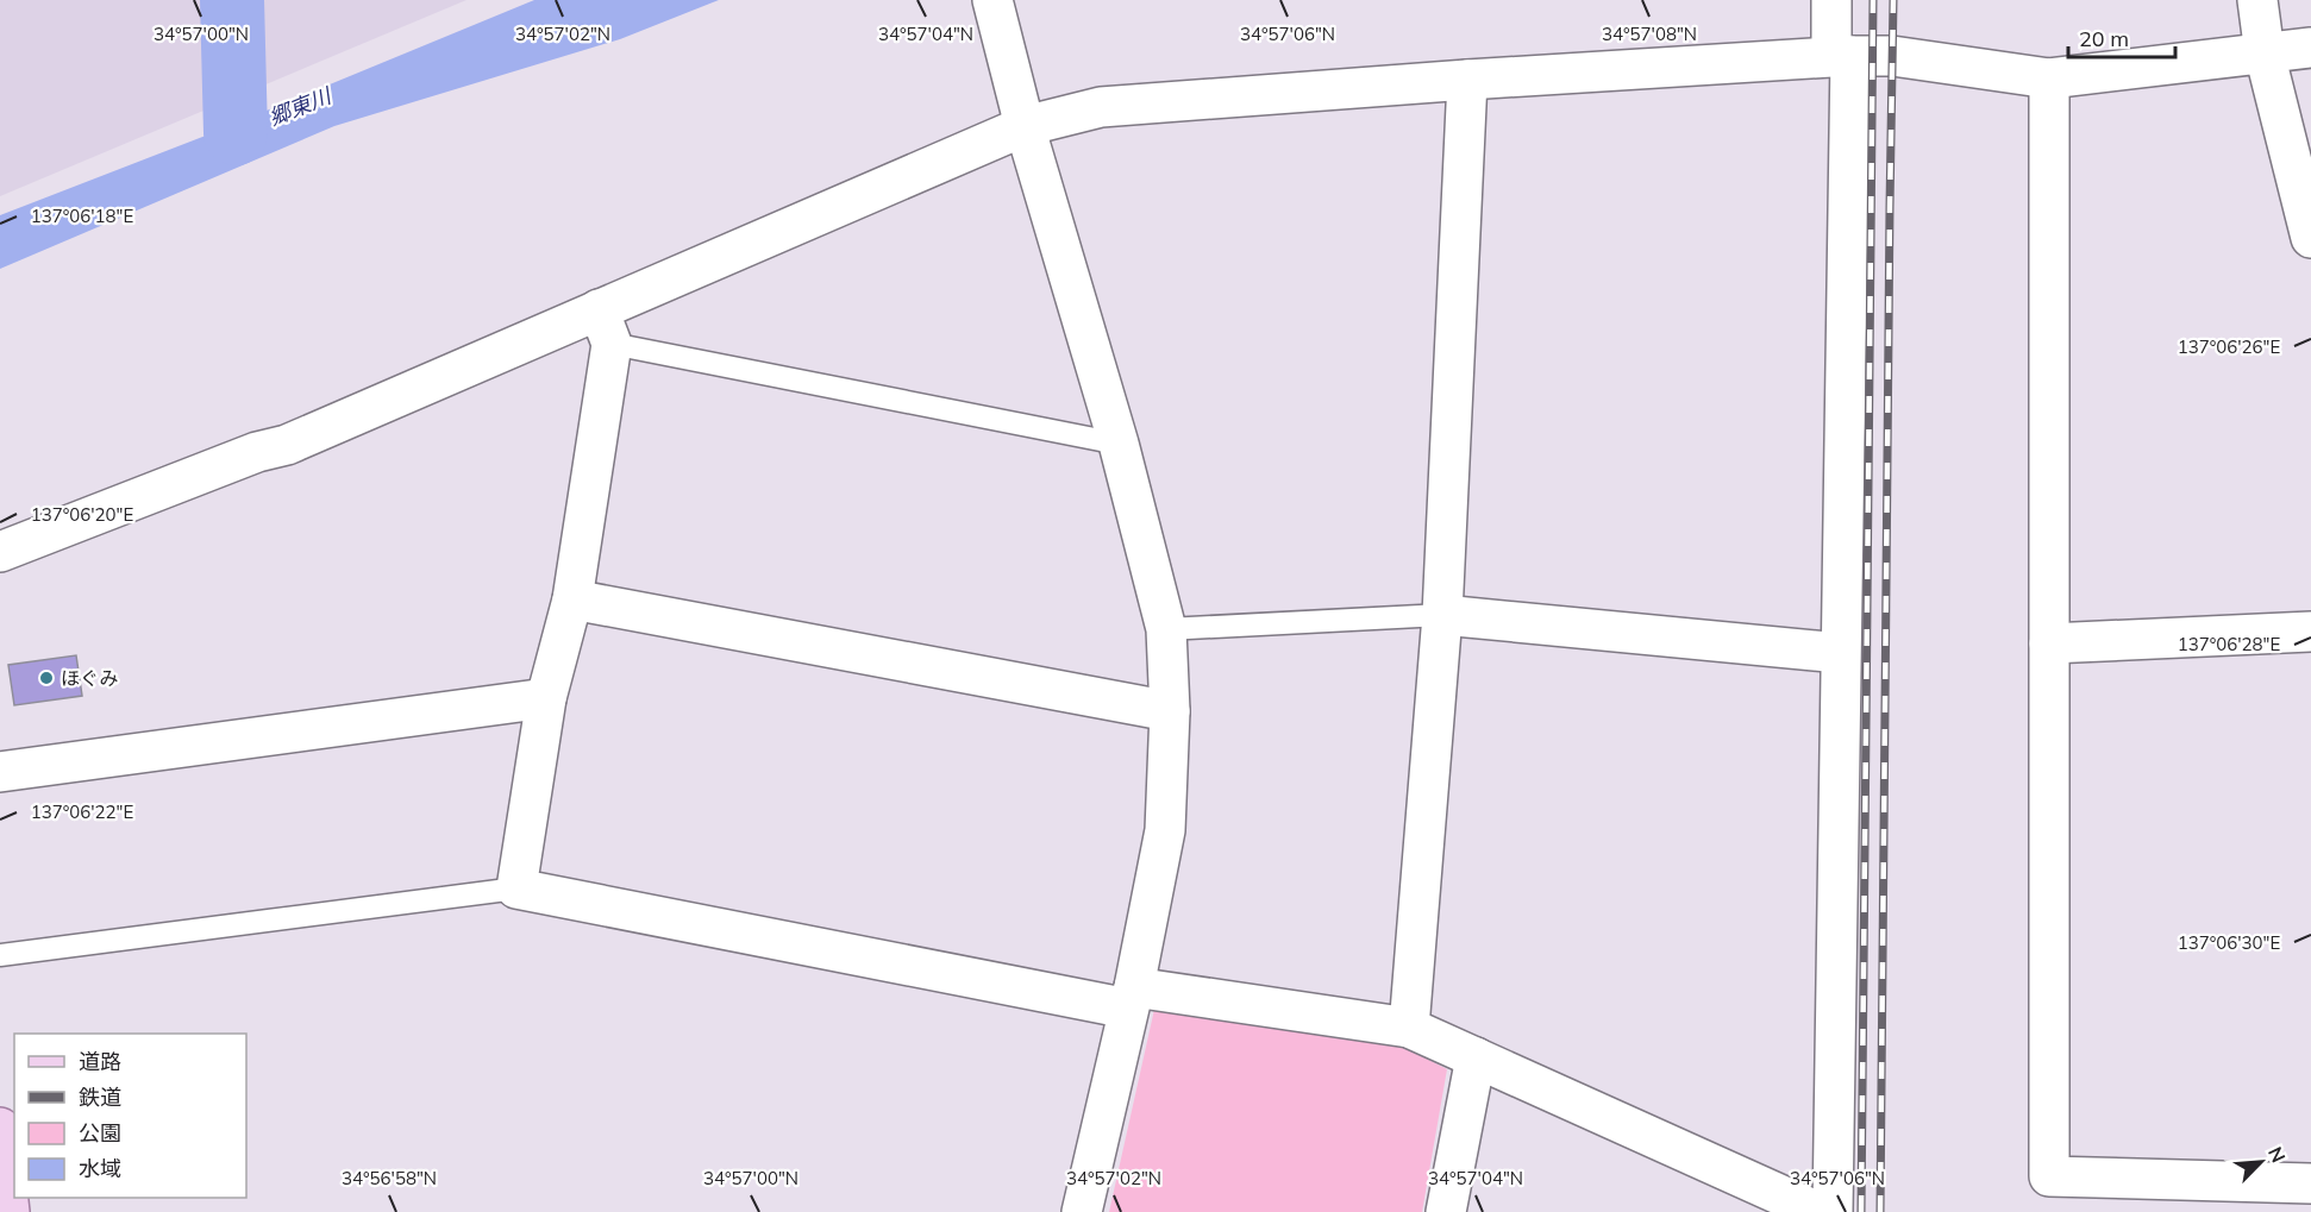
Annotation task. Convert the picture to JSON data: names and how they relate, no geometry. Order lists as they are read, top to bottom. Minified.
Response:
{"water":["郷東川"],"places":["ほぐみ"],"legend":["道路","鉄道","公園","水域"],"scale_bar":"20 m","north":"top right","coordinates":["34°57'00\"N","34°57'02\"N","34°57'04\"N","34°57'06\"N","34°57'08\"N","137°06'18\"E","137°06'26\"E","137°06'20\"E","137°06'28\"E","137°06'22\"E","137°06'30\"E","34°56'58\"N"]}
